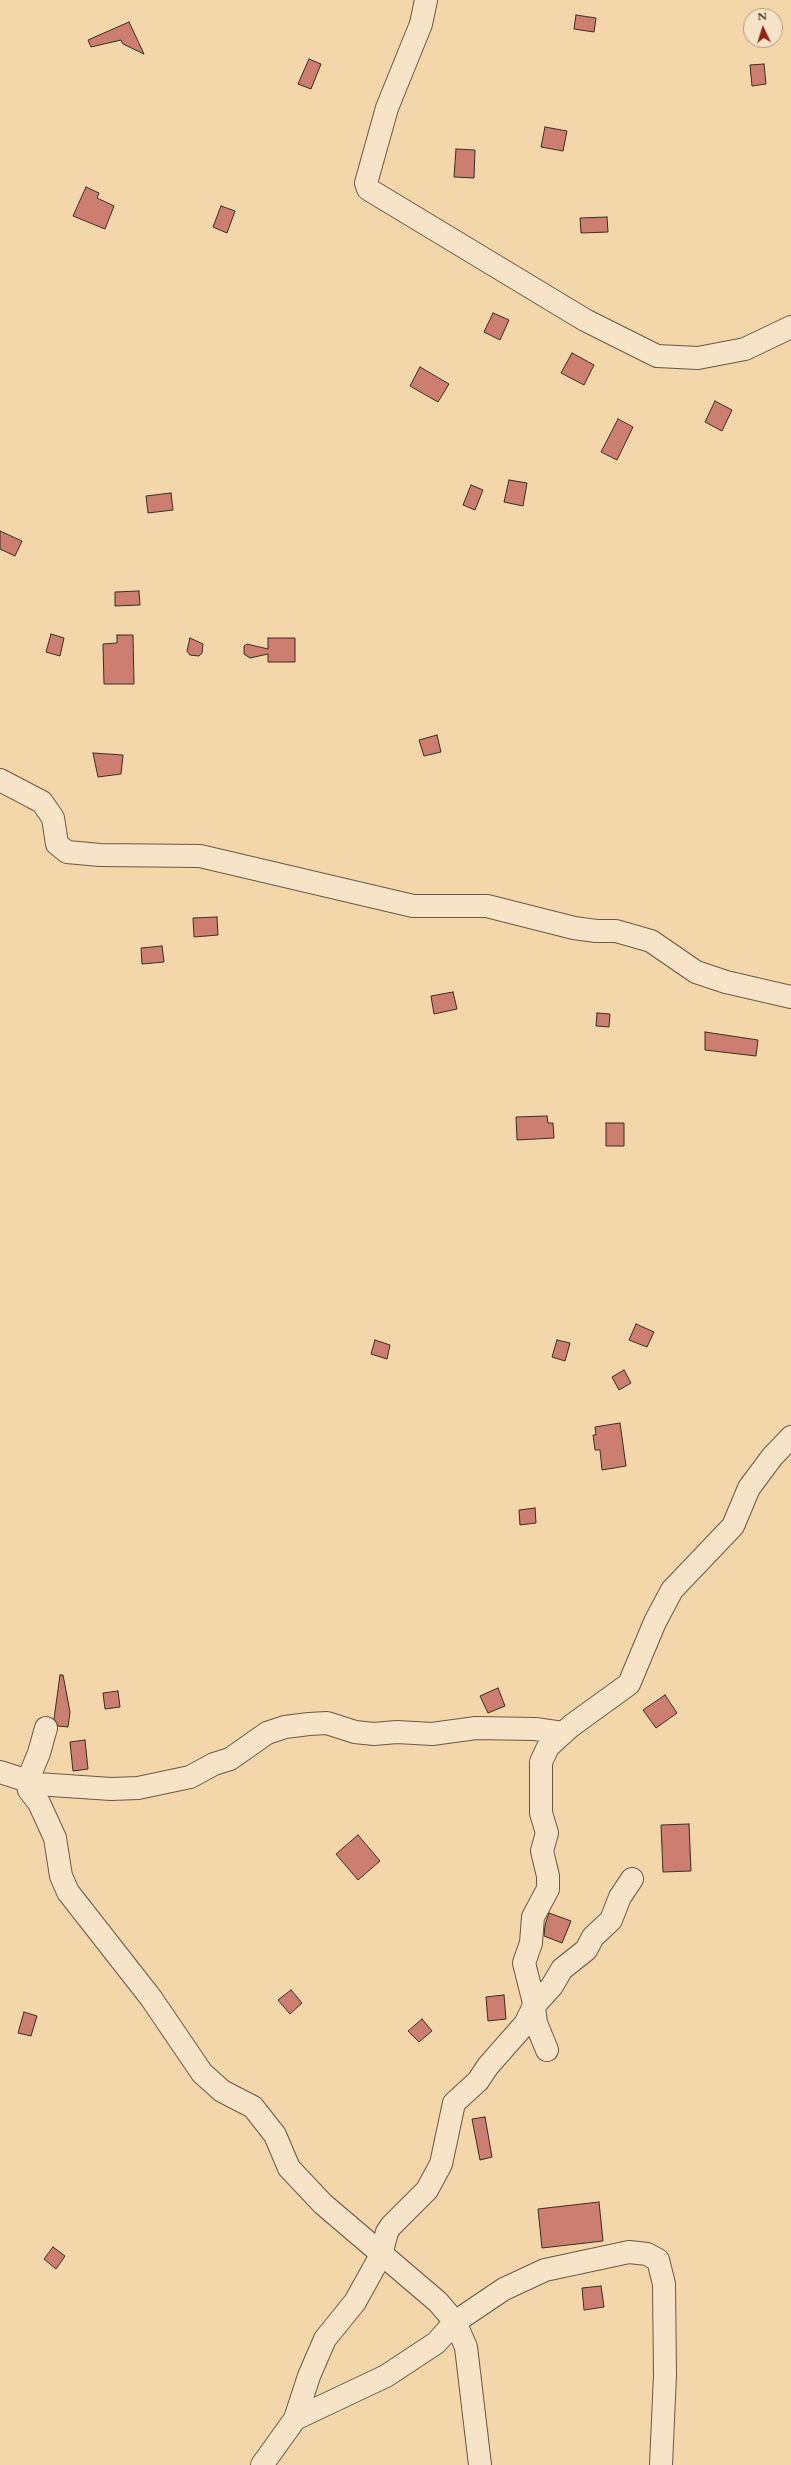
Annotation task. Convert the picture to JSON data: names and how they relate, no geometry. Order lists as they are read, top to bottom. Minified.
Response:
{"north":"top"}
